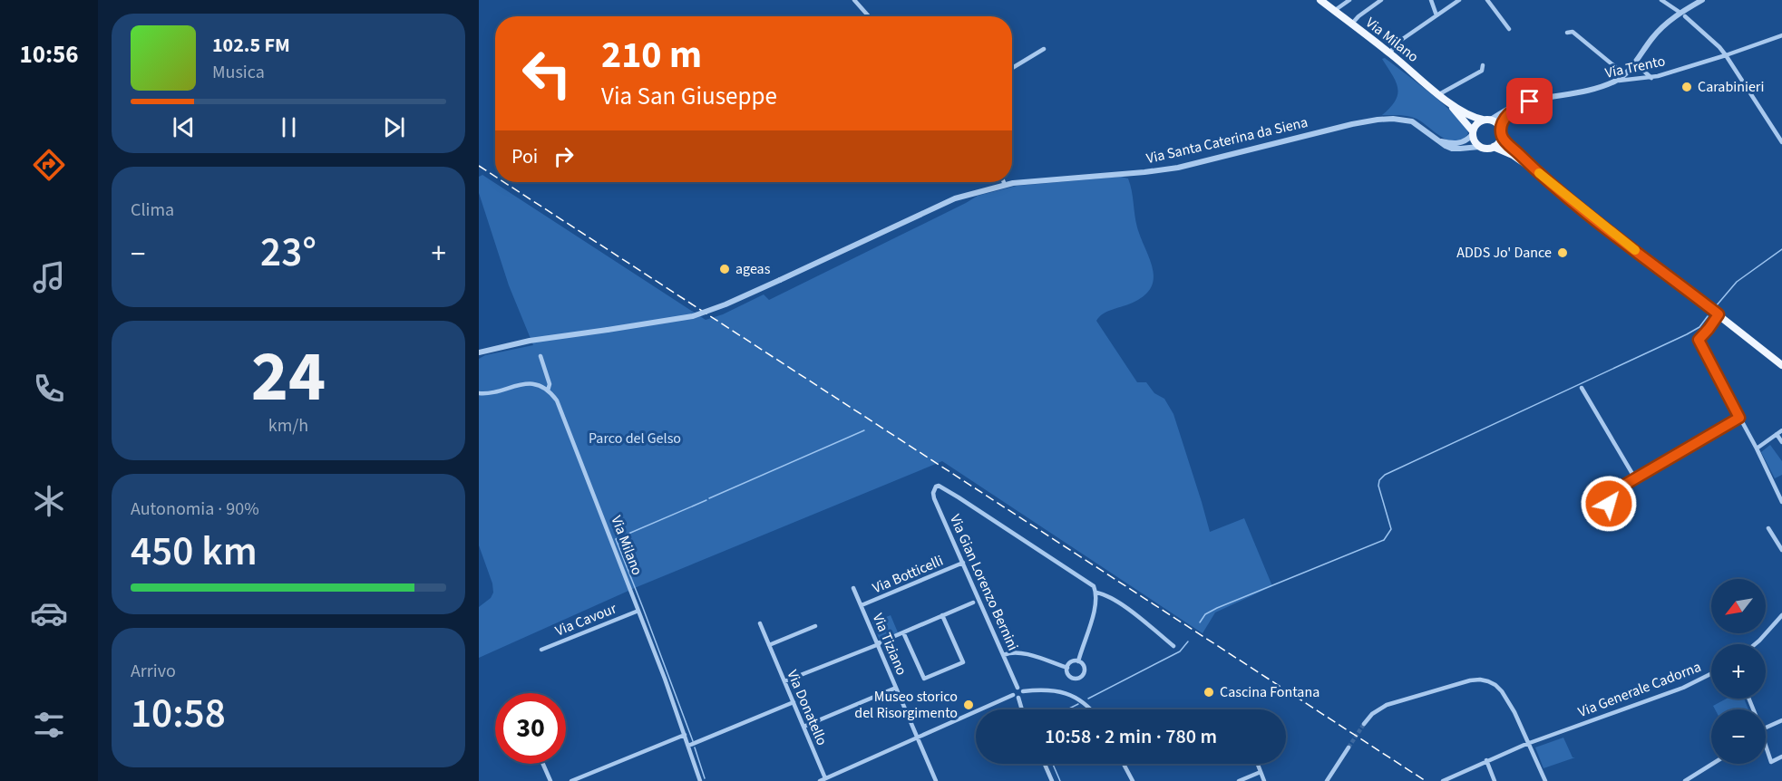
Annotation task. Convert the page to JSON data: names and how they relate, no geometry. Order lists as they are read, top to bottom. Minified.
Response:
{"streets":{"main road":["Via Milano"],"street":["Via Trento","Via Santa Caterina da Siena","Via Botticelli","Via Gian Lorenzo Bernini","Via Cavour","Via Tiziano","Via Generale Cadorna","Via Donatello"]},"crossings":[["Via Milano","Via Cavour"],["Via Trento","Via Santa Caterina da Siena"],["Via Botticelli","Via Gian Lorenzo Bernini"],["Via Botticelli","Via Tiziano"]],"parks":["Parco del Gelso"],"places":["Carabinieri","ADDS Jo' Dance","ageas","Cascina Fontana","Museo storico del Risorgimento"],"north":"bottom left","page":{"tabs":"10:56","turn":["210 m","Via San Giuseppe"],"song":["102.5 FM","Musica"],"then":"Poi","tile":["Clima",["24","km/h"],["Autonomia · 90%","450 km"],["Arrivo","10:58"]],"heat":["−","23°","+"],"map_buttons":["+","−"],"limit":"30","trip":"10:58 · 2 min · 780 m"}}
